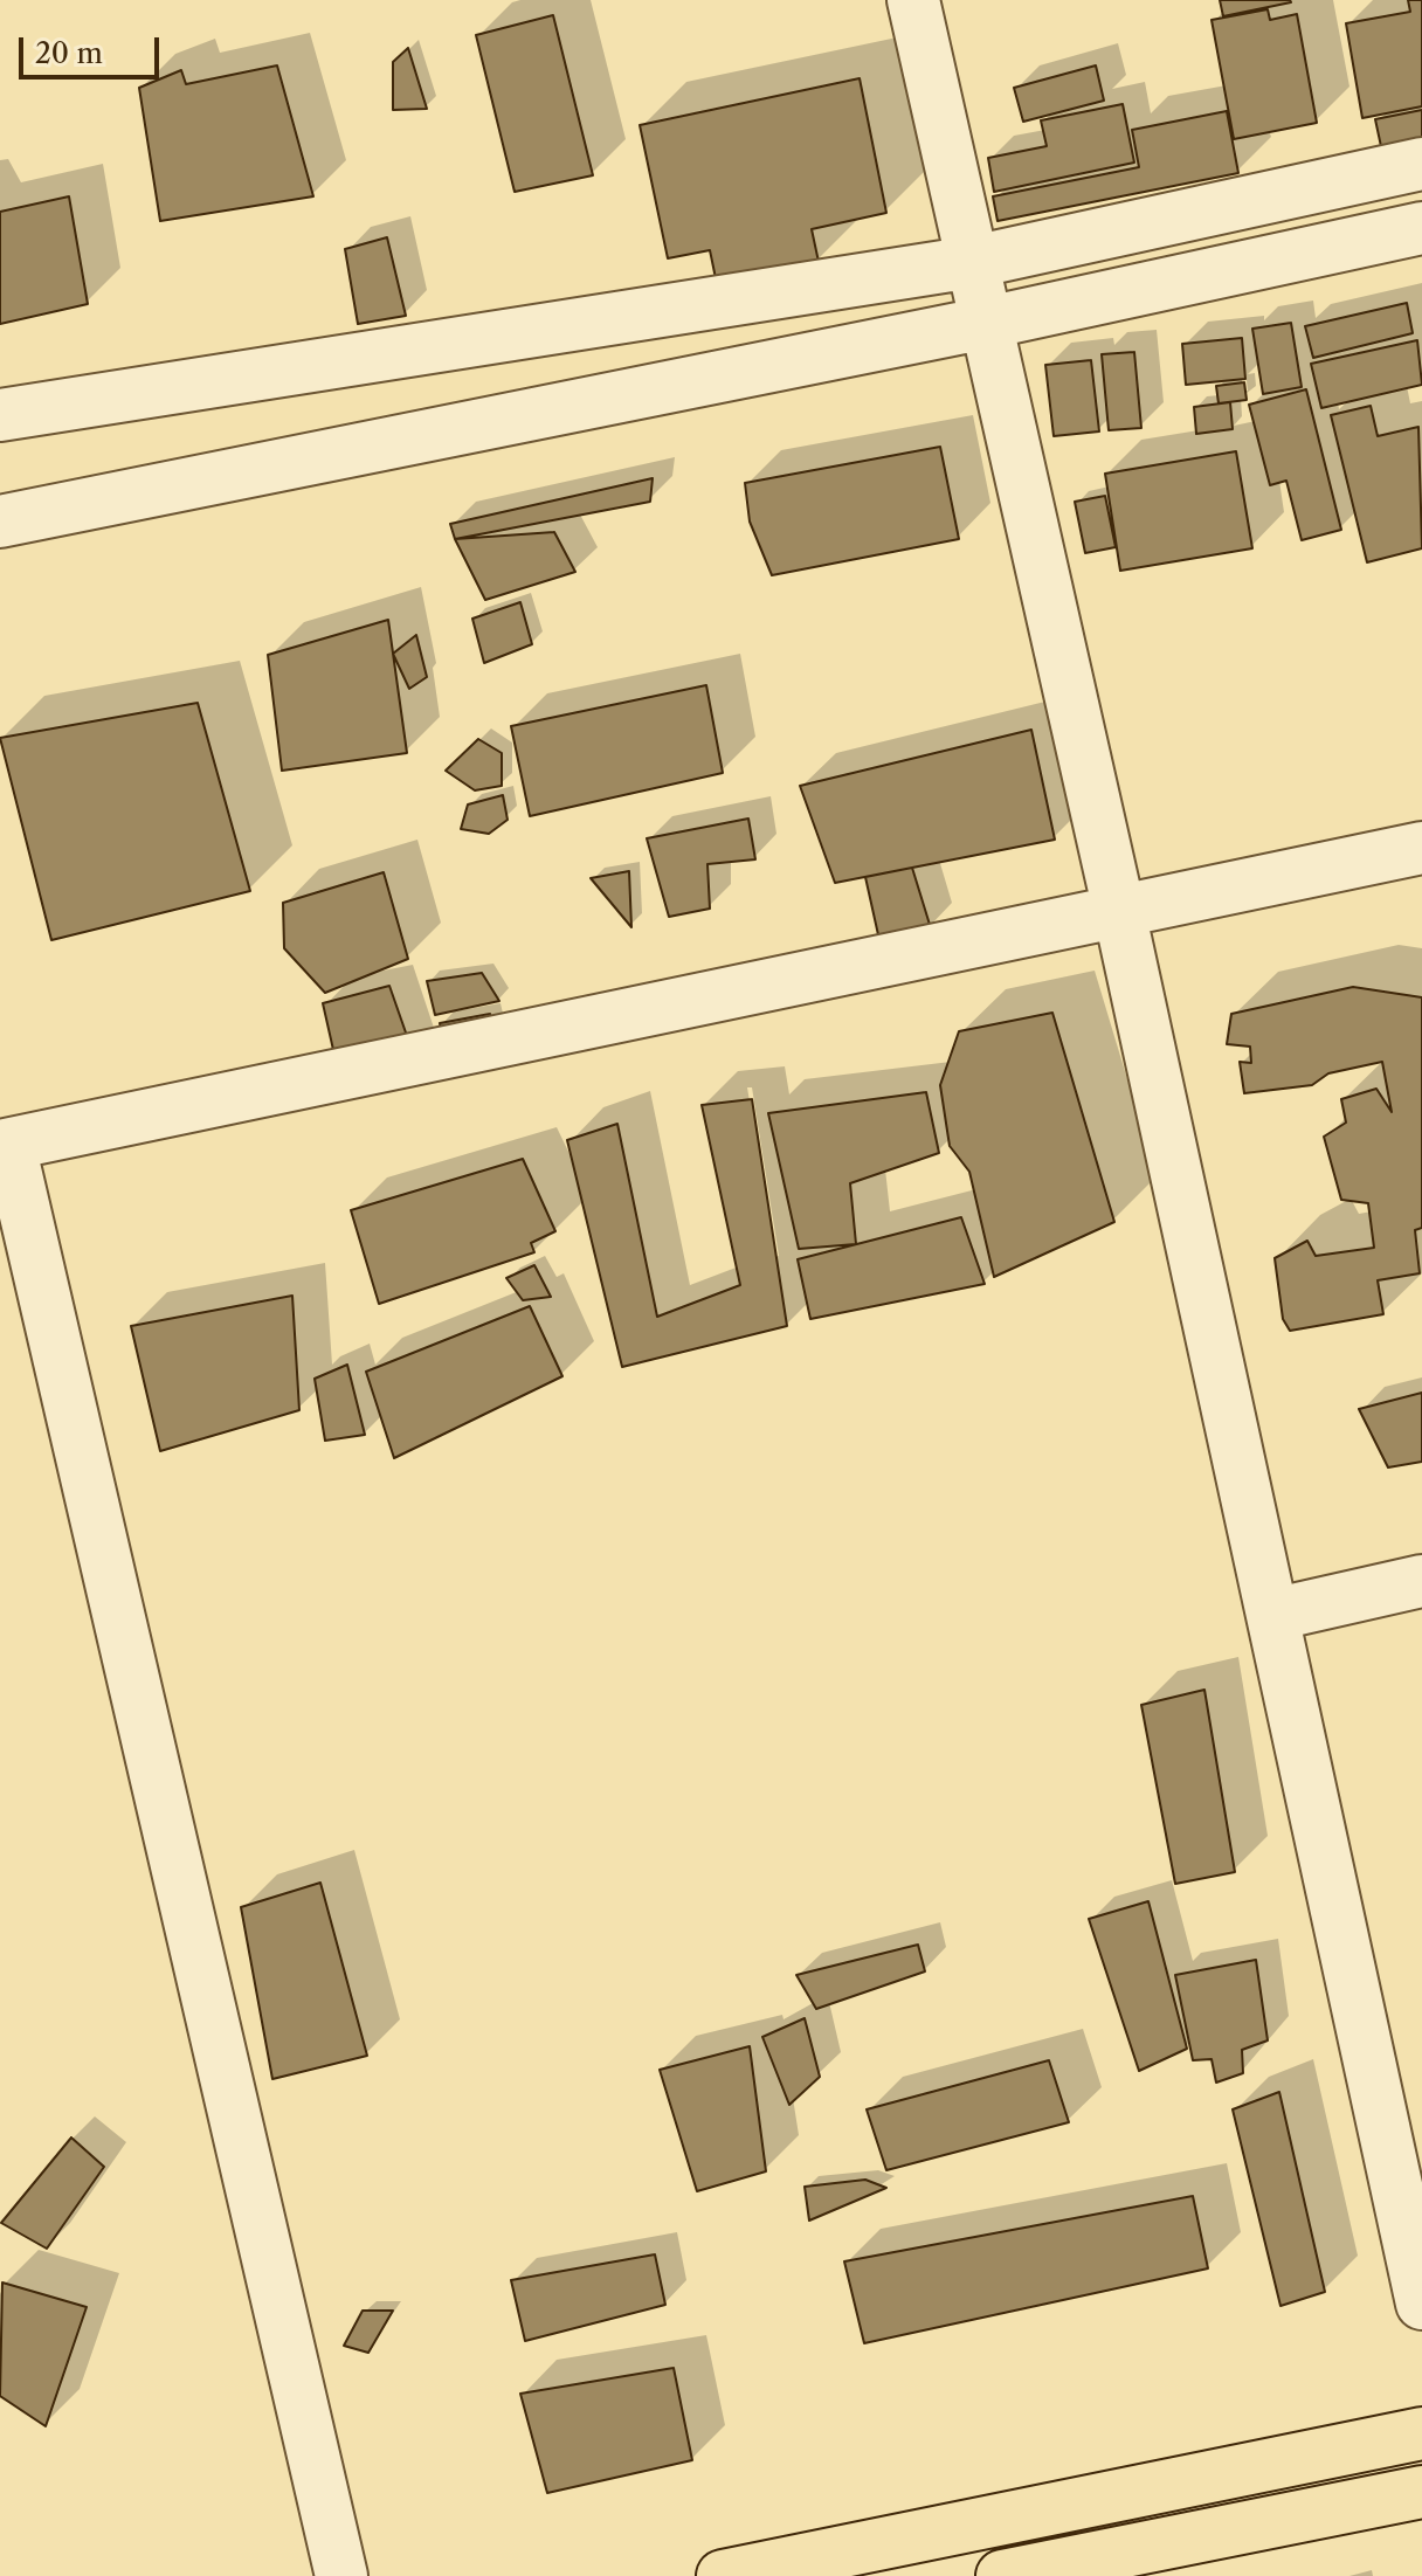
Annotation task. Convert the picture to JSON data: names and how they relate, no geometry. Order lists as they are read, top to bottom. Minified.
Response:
{"scale_bar":"20 m"}
